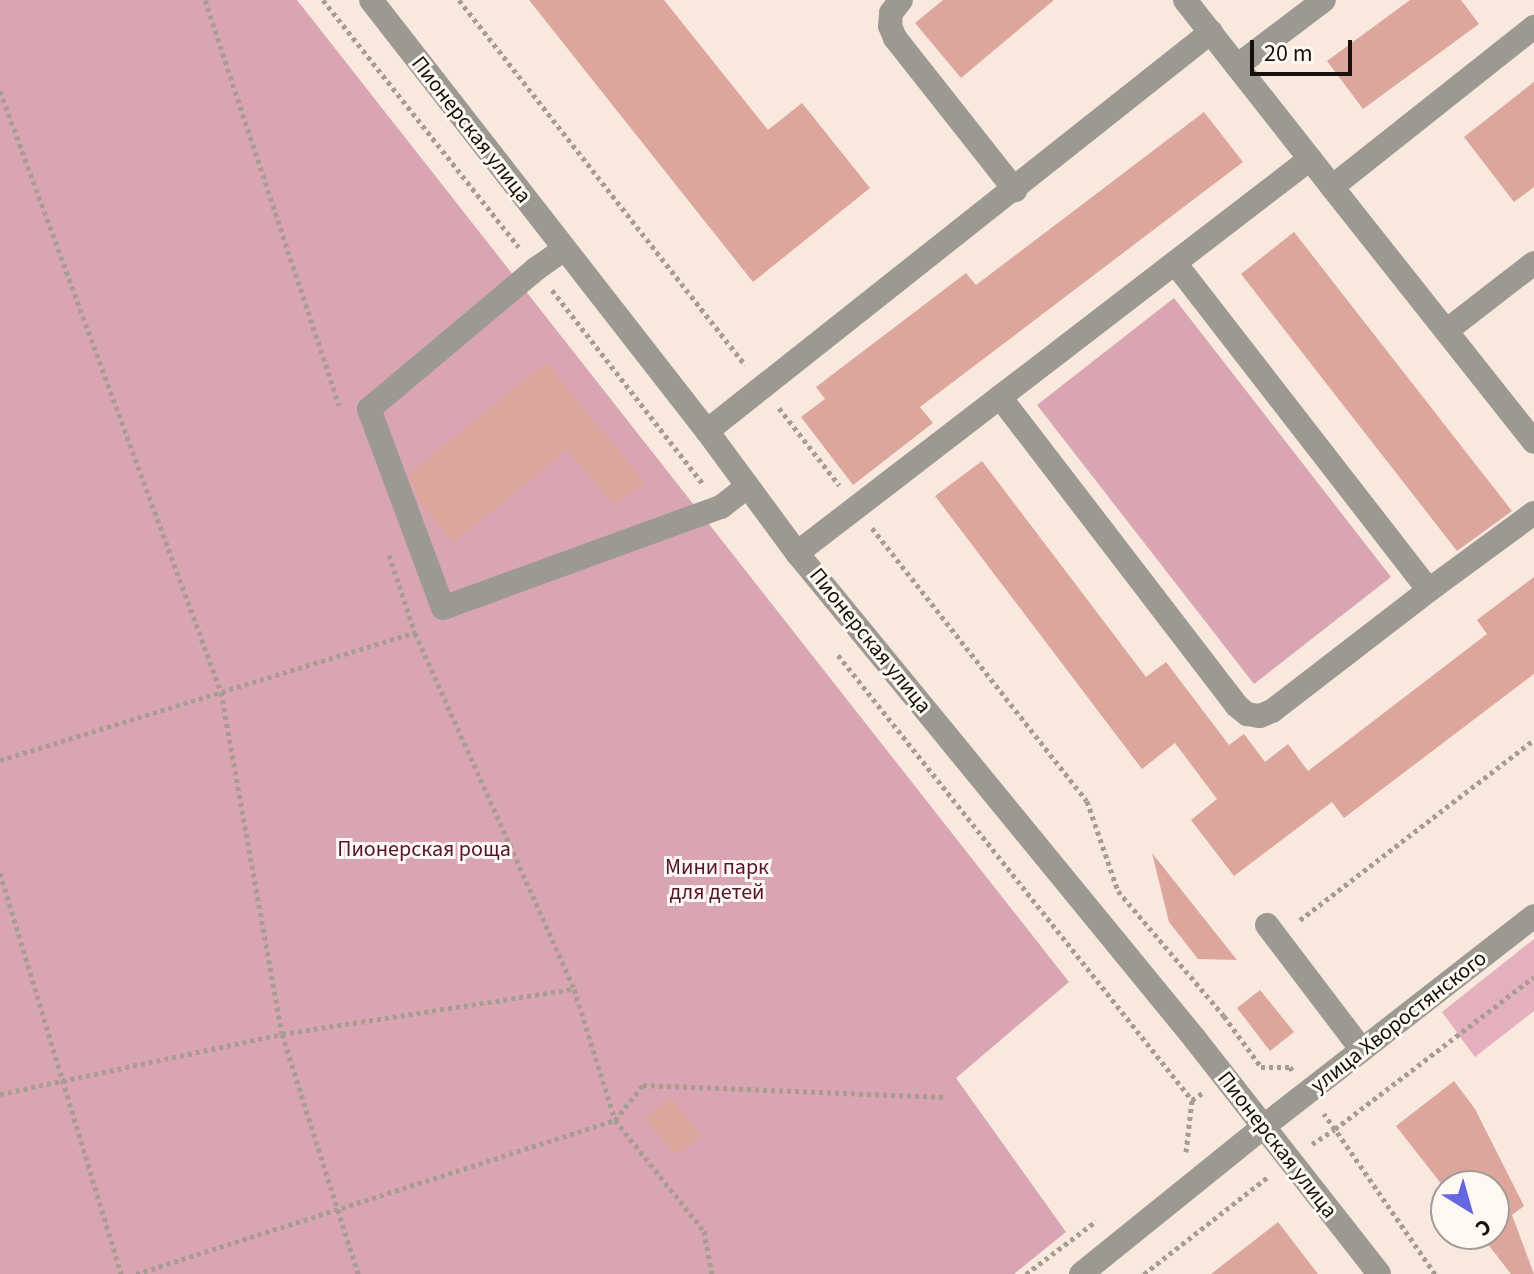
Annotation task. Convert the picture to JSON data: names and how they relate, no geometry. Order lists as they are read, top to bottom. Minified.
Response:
{"streets":{"street":["Пионерская улица","улица Хворостянского"]},"crossings":[["Пионерская улица","улица Хворостянского"]],"parks":["Пионерская роща","Мини парк для детей"],"scale_bar":"20 m","north":"bottom right"}
